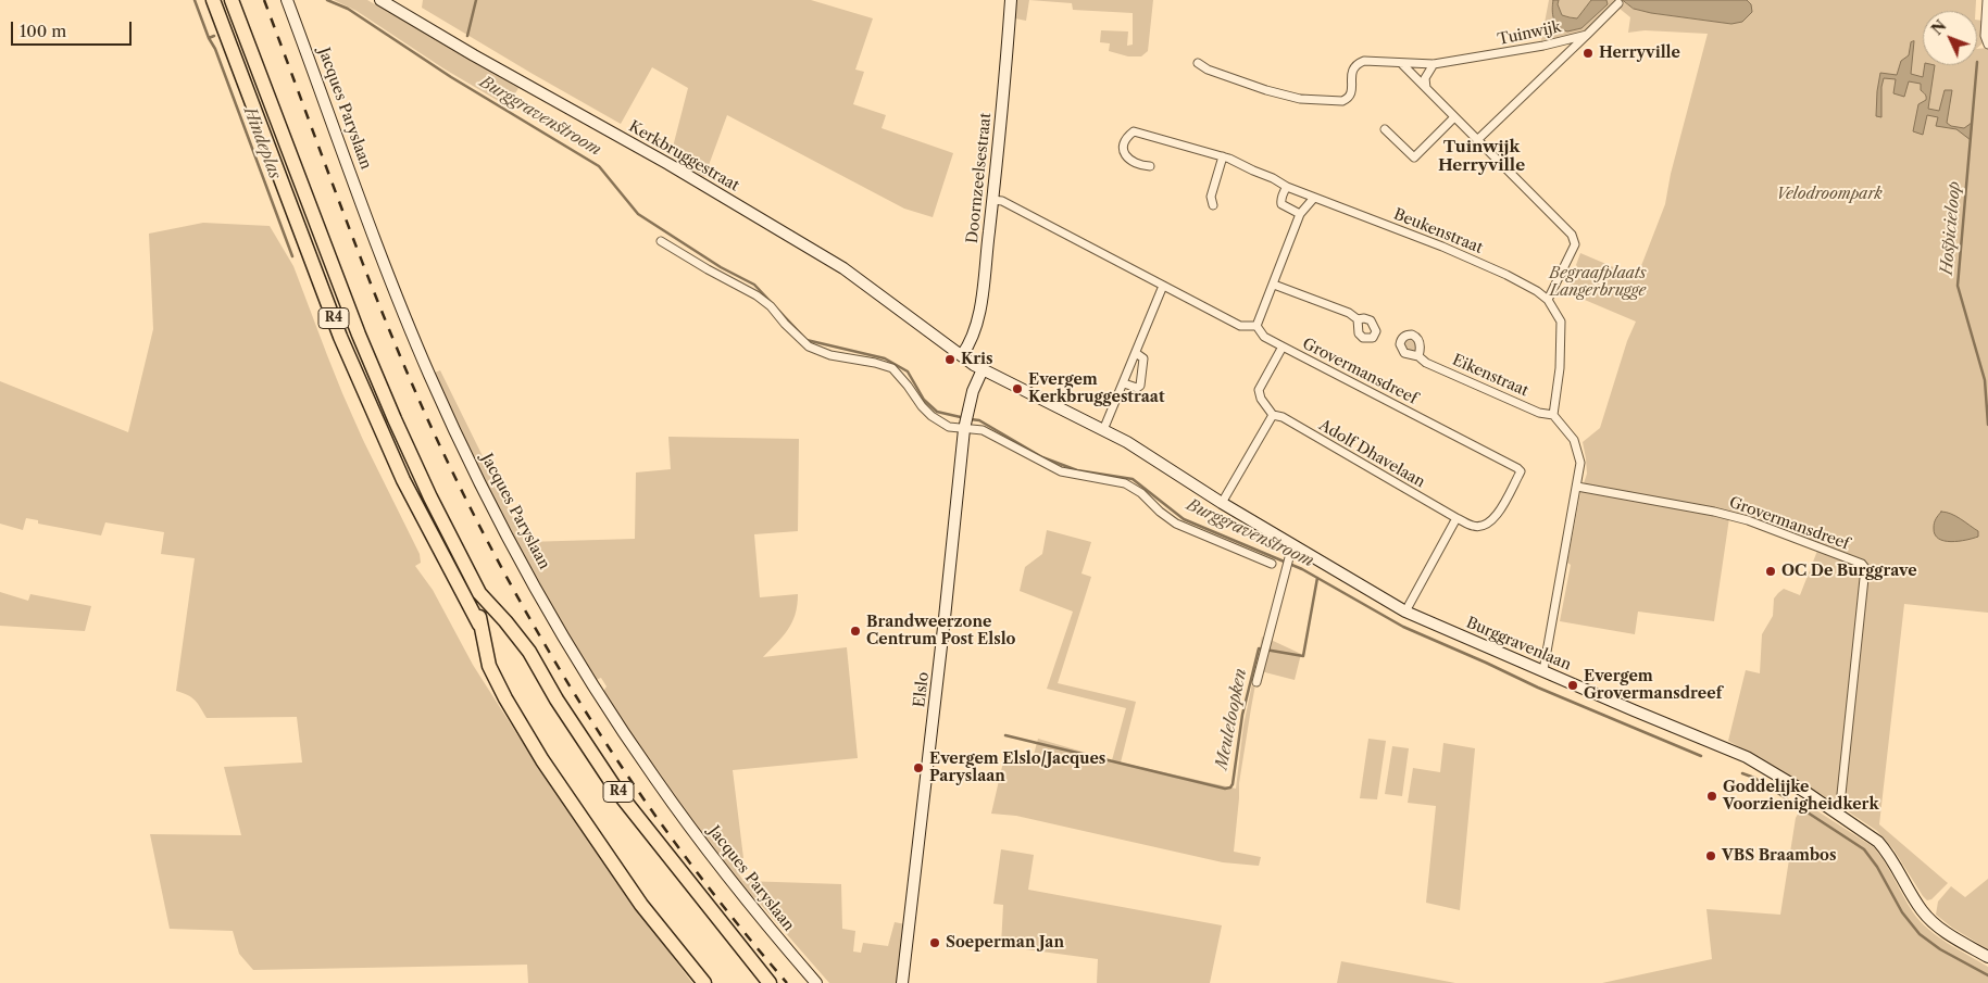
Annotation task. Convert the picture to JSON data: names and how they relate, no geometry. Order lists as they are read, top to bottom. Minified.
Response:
{"streets":{"highway":["R4"],"main road":["Jacques Paryslaan","Kerkbruggestraat","Doornzeelsestraat","Burggravenlaan","Elslo"],"street":["Tuinwijk","Beukenstraat","Grovermansdreef","Eikenstraat","Adolf Dhavelaan"]},"crossings":[["Kerkbruggestraat","Doornzeelsestraat"],["Kerkbruggestraat","Burggravenlaan"],["Doornzeelsestraat","Burggravenlaan"],["Beukenstraat","Eikenstraat"],["Grovermansdreef","Adolf Dhavelaan"],["Grovermansdreef","Burggravenlaan"],["Burggravenlaan","Elslo"]],"districts":["Tuinwijk Herryville"],"water":["Burggravenstroom","Hindeplas","Hospicieloop","Meuleloopken"],"parks":["Velodroompark","Begraafplaats Langerbrugge"],"places":["Herryville","Kris","Evergem Kerkbruggestraat","OC De Burggrave","Brandweerzone Centrum Post Elslo","Evergem Grovermansdreef","Evergem Elslo/Jacques Paryslaan","Goddelijke Voorzienigheidkerk","VBS Braambos","Soeperman Jan"],"scale_bar":"100 m","north":"top left"}
